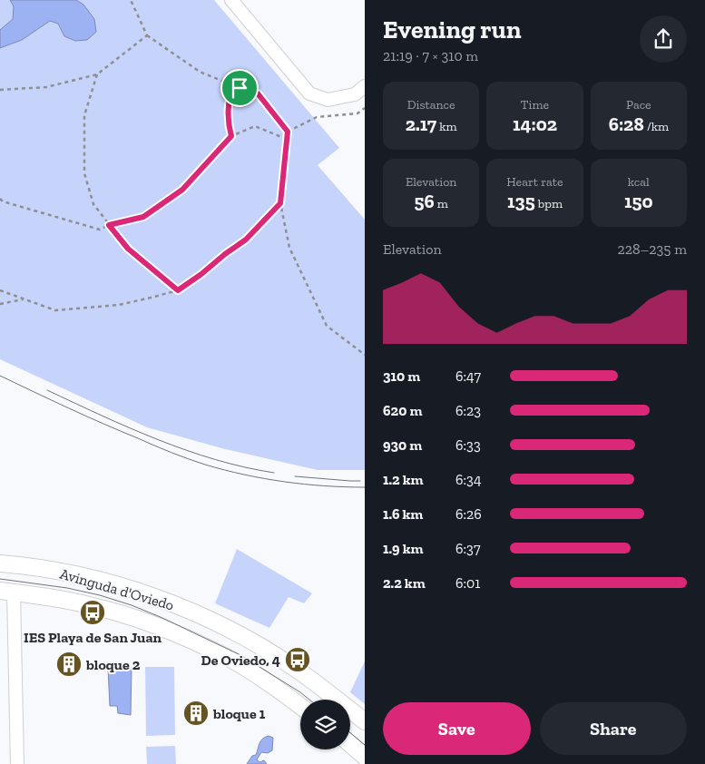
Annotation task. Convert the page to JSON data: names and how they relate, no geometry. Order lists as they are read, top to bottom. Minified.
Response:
{"streets":{"street":["Avinguda d'Oviedo"]},"places":{"bus stop":["IES Playa de San Juan","De Oviedo, 4"],"building":["bloque 2","bloque 1"]},"page":{"heading":["Evening run","21:19 · 7 × 310 m"],"stats":[["Distance","2.17 km"],["Time","14:02"],["Pace","6:28 /km"],["Elevation","56 m"],["Heart rate","135 bpm"],["kcal","150"]],"chart":["Elevation","228–235 m"],"list":[{"name":"310 m","note":"6:47"},{"name":"620 m","note":"6:23"},{"name":"930 m","note":"6:33"},{"name":"1.2 km","note":"6:34"},{"name":"1.6 km","note":"6:26"},{"name":"1.9 km","note":"6:37"},{"name":"2.2 km","note":"6:01"}],"buttons":["Save","Share"]}}
